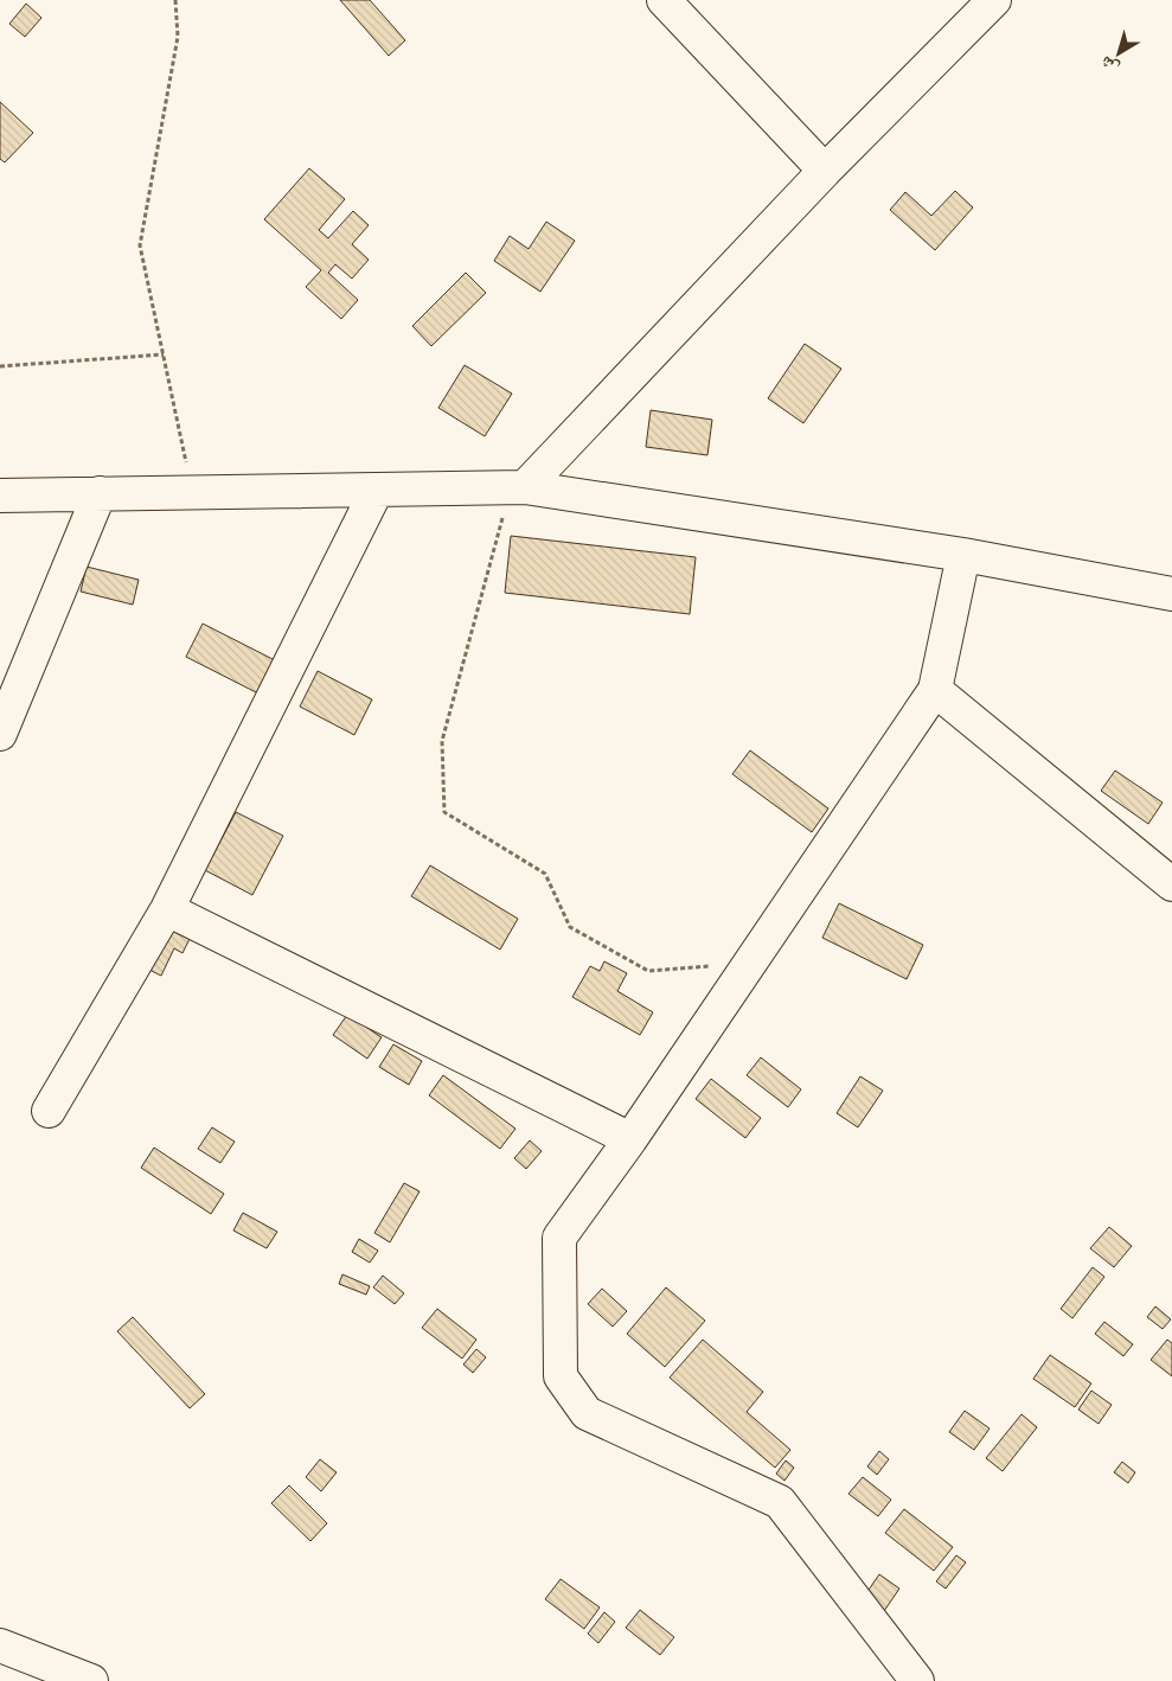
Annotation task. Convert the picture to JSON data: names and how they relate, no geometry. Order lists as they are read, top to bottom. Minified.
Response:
{"north":"bottom left"}
